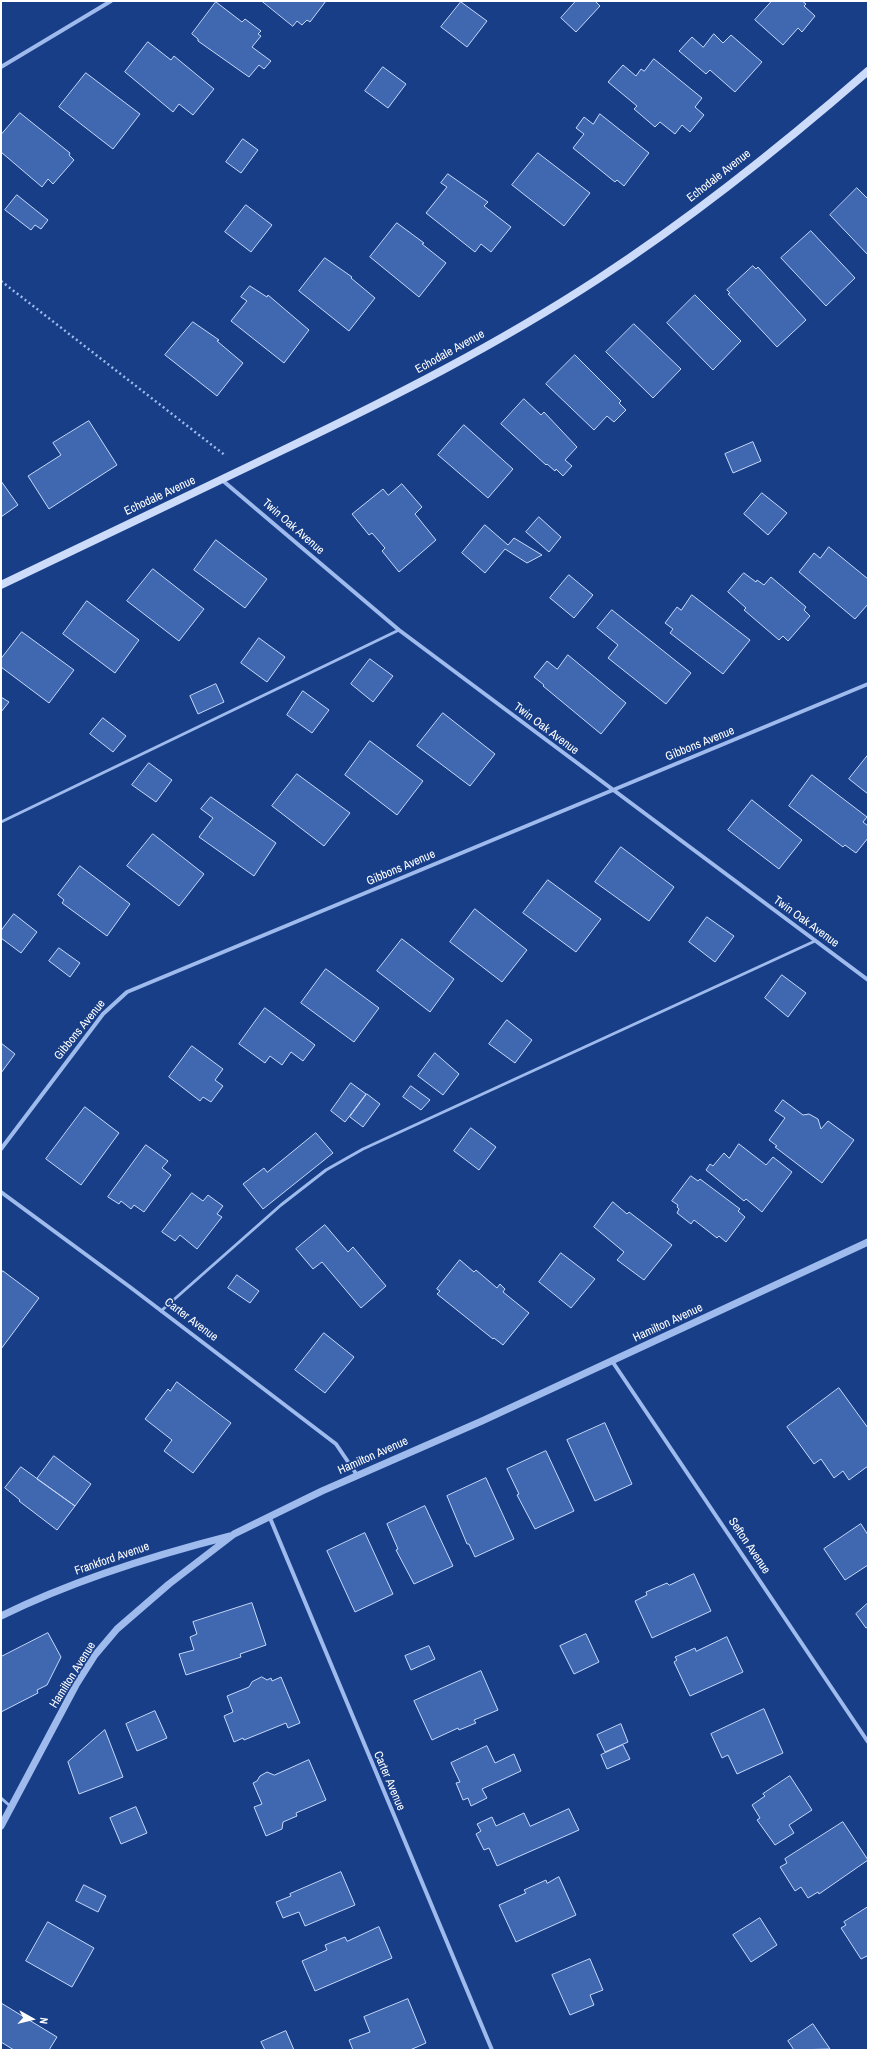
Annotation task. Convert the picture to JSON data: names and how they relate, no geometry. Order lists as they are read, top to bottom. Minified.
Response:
{"streets":{"main road":["Echodale Avenue"],"street":["Twin Oak Avenue","Gibbons Avenue","Carter Avenue","Hamilton Avenue","Sefton Avenue","Frankford Avenue"]},"crossings":[["Echodale Avenue","Twin Oak Avenue"],["Twin Oak Avenue","Gibbons Avenue"],["Carter Avenue","Hamilton Avenue"],["Hamilton Avenue","Sefton Avenue"],["Hamilton Avenue","Frankford Avenue"]],"north":"right"}
